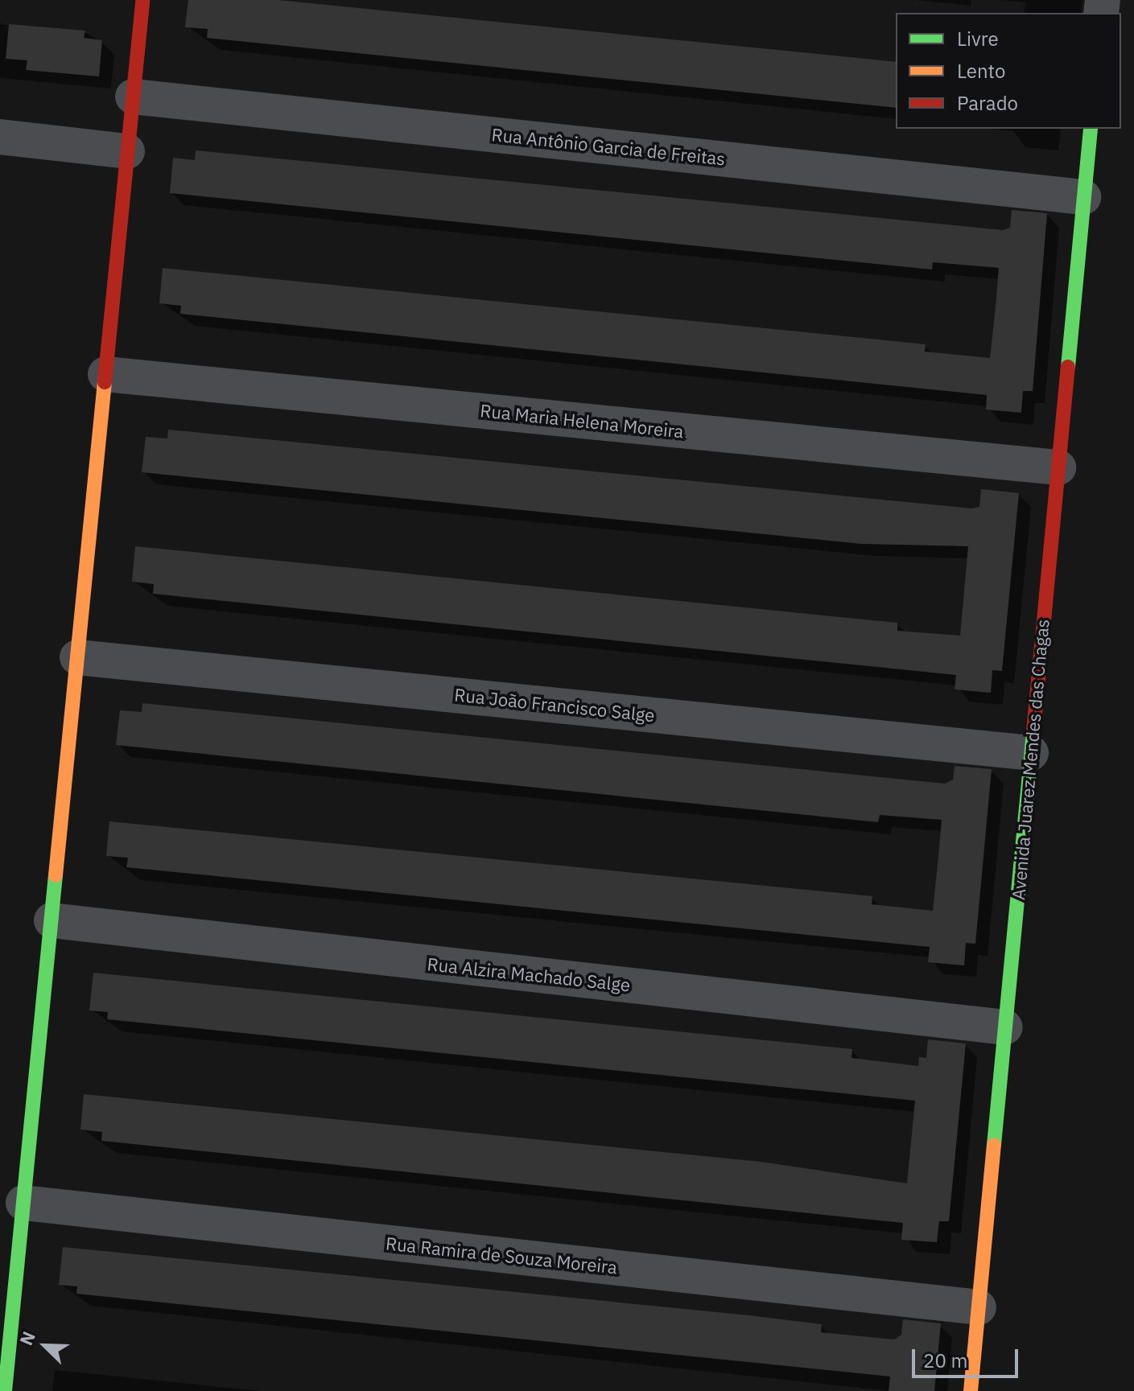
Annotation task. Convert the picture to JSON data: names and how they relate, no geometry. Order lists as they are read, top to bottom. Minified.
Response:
{"streets":{"street":["Rua Antônio Garcia de Freitas","Rua Maria Helena Moreira","Rua João Francisco Salge","Avenida Juarez Mendes das Chagas","Rua Alzira Machado Salge","Rua Ramira de Souza Moreira"]},"crossings":[["Rua Antônio Garcia de Freitas","Avenida Juarez Mendes das Chagas"],["Rua Maria Helena Moreira","Avenida Juarez Mendes das Chagas"],["Rua João Francisco Salge","Avenida Juarez Mendes das Chagas"],["Avenida Juarez Mendes das Chagas","Rua Alzira Machado Salge"],["Avenida Juarez Mendes das Chagas","Rua Ramira de Souza Moreira"]],"legend":["Livre","Lento","Parado"],"scale_bar":"20 m","north":"top left"}
